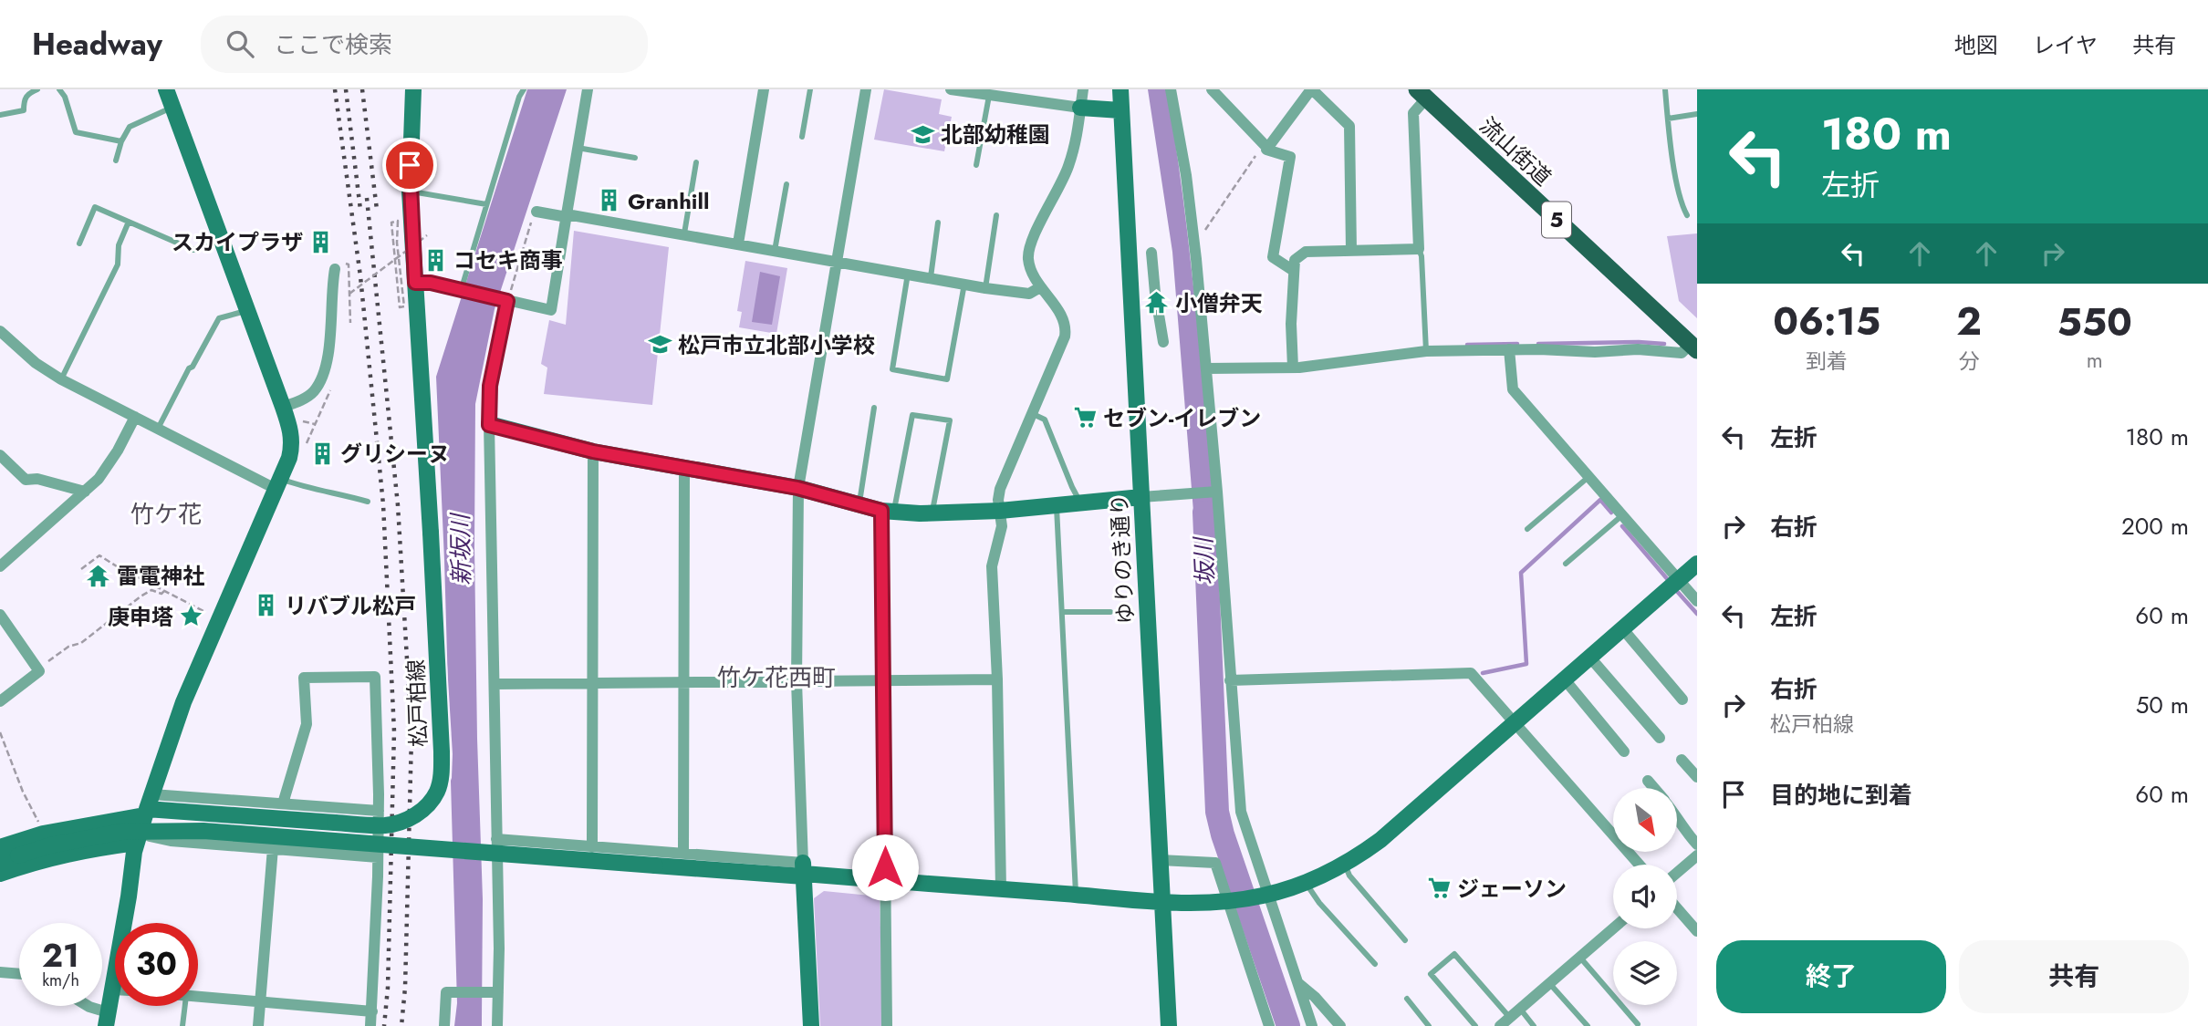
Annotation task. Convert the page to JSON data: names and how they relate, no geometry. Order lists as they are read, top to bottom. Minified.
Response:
{"streets":{"main road":["流山街道","5"],"street":["ゆりのき通り","松戸柏線"]},"districts":["竹ケ花","竹ケ花西町"],"water":["新坂川","坂川"],"places":{"school or university":["北部幼稚園","松戸市立北部小学校"],"building":["Granhill","スカイプラザ","コセキ商事","グリシーヌ","リバブル松戸"],"temple":["小僧弁天","雷電神社"],"supermarket":["セブン-イレブン","ジェーソン"],"place":["庚申塔"]},"north":"bottom right","page":{"header":"Headway","search":"ここで検索","nav":["地図","レイヤ","共有"],"turn":["180 m","左折"],"eta":["06:15","到着","2","分","550","m"],"list":[{"name":"左折","value":"180 m"},{"name":"右折","value":"200 m"},{"name":"左折","value":"60 m"},{"name":"右折","note":"松戸柏線","value":"50 m"},{"name":"目的地に到着","value":"60 m"}],"speed":"21 km/h","limit":"30","buttons":["終了","共有"]}}
